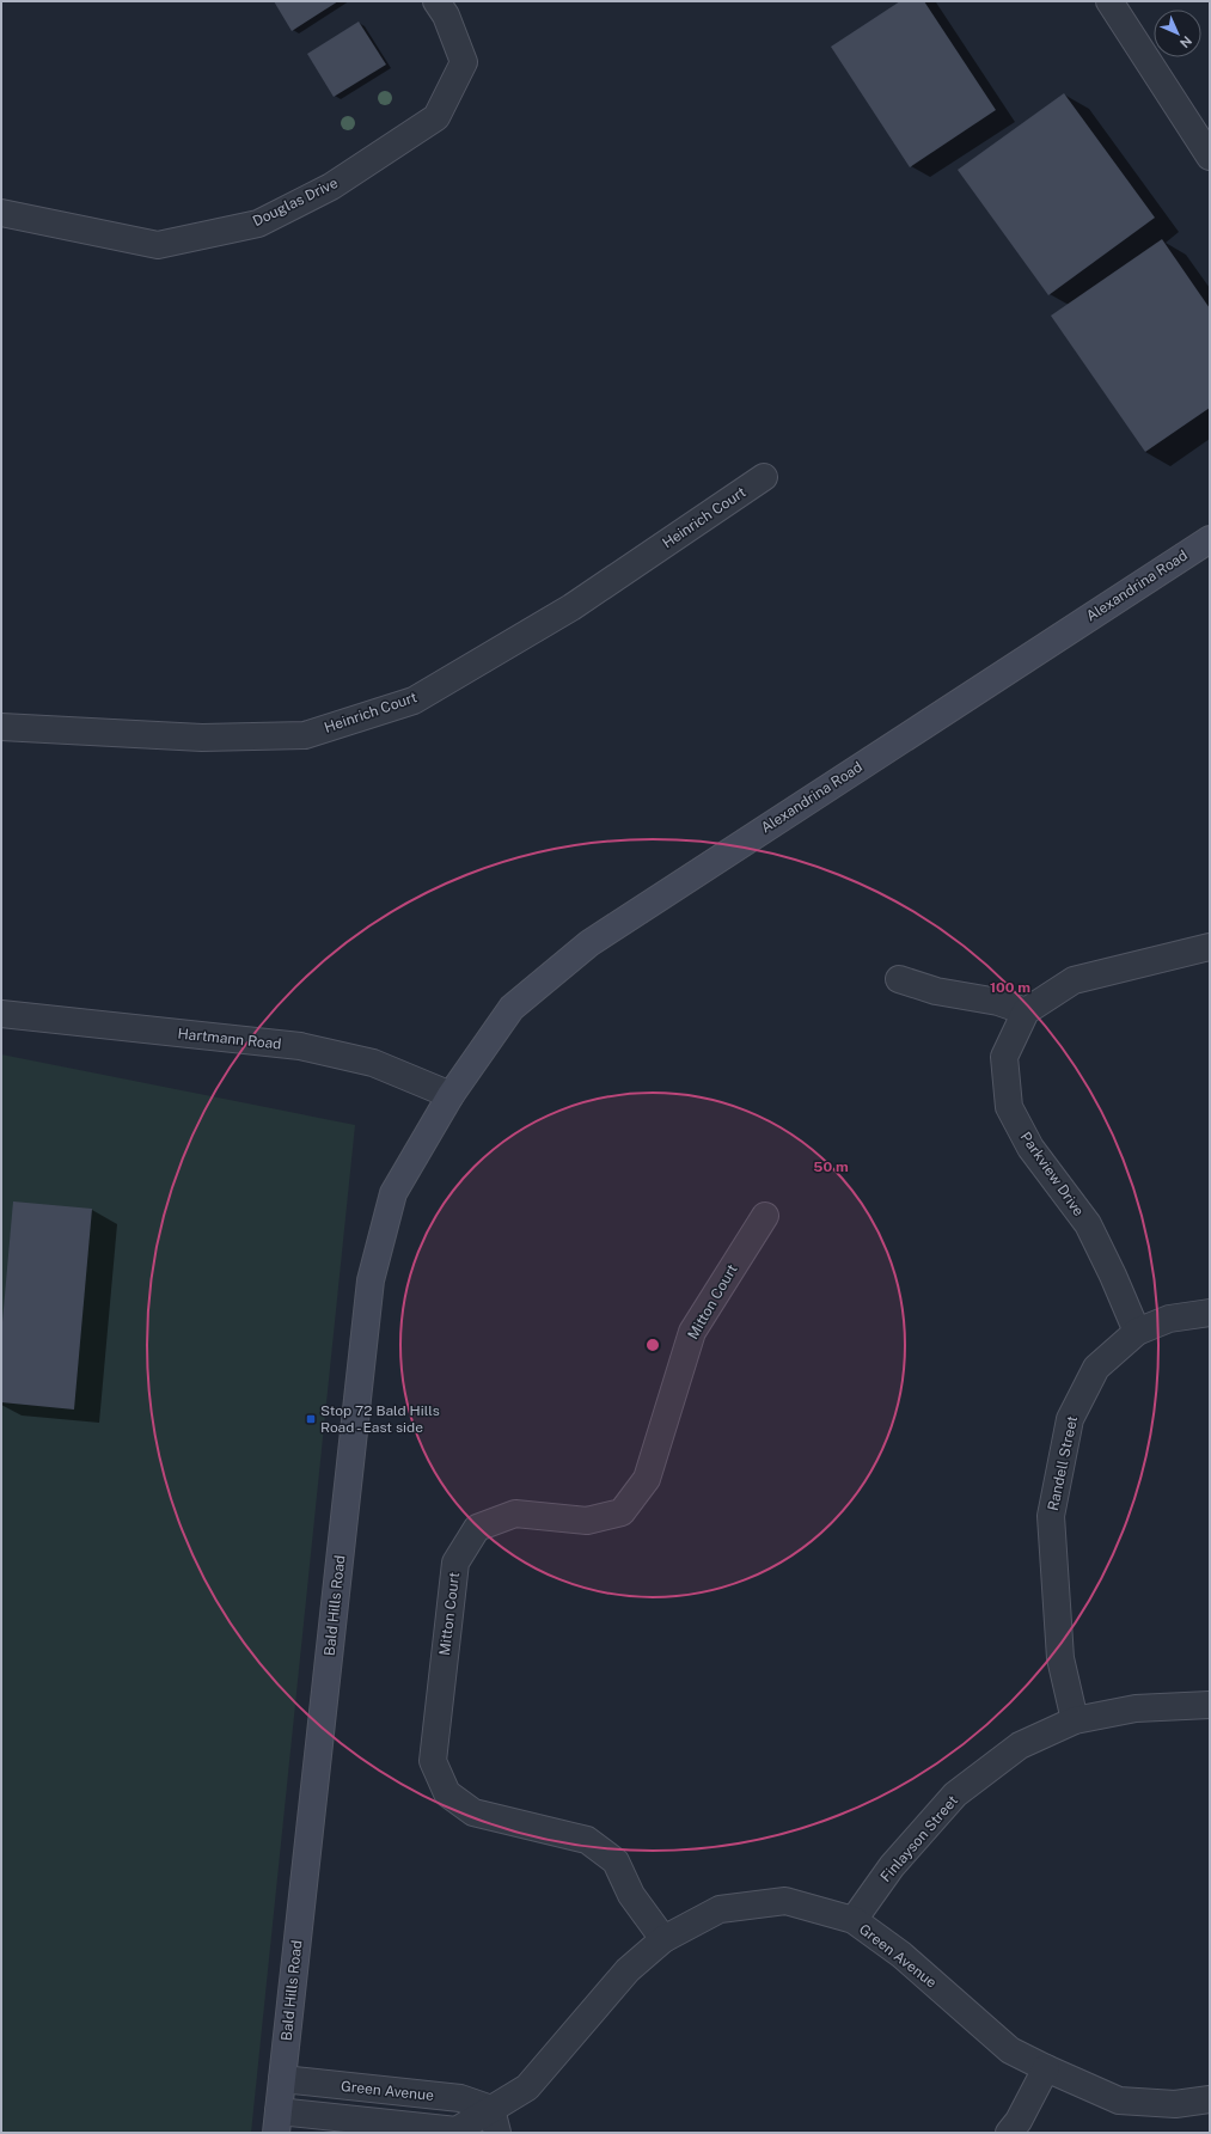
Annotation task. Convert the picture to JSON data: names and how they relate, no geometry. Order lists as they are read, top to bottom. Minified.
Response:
{"streets":{"main road":["Alexandrina Road","Bald Hills Road"],"street":["Douglas Drive","Heinrich Court","Hartmann Road","Parkview Drive","Mitton Court","Randell Street","Finlayson Street","Green Avenue"]},"crossings":[["Alexandrina Road","Hartmann Road"],["Alexandrina Road","Bald Hills Road"],["Hartmann Road","Bald Hills Road"],["Parkview Drive","Randell Street"],["Mitton Court","Green Avenue"],["Randell Street","Finlayson Street"],["Bald Hills Road","Green Avenue"],["Finlayson Street","Green Avenue"]],"places":{"transit":["Stop 72 Bald Hills Road - East side"]},"north":"bottom right","rings":["100 m","50 m"]}
